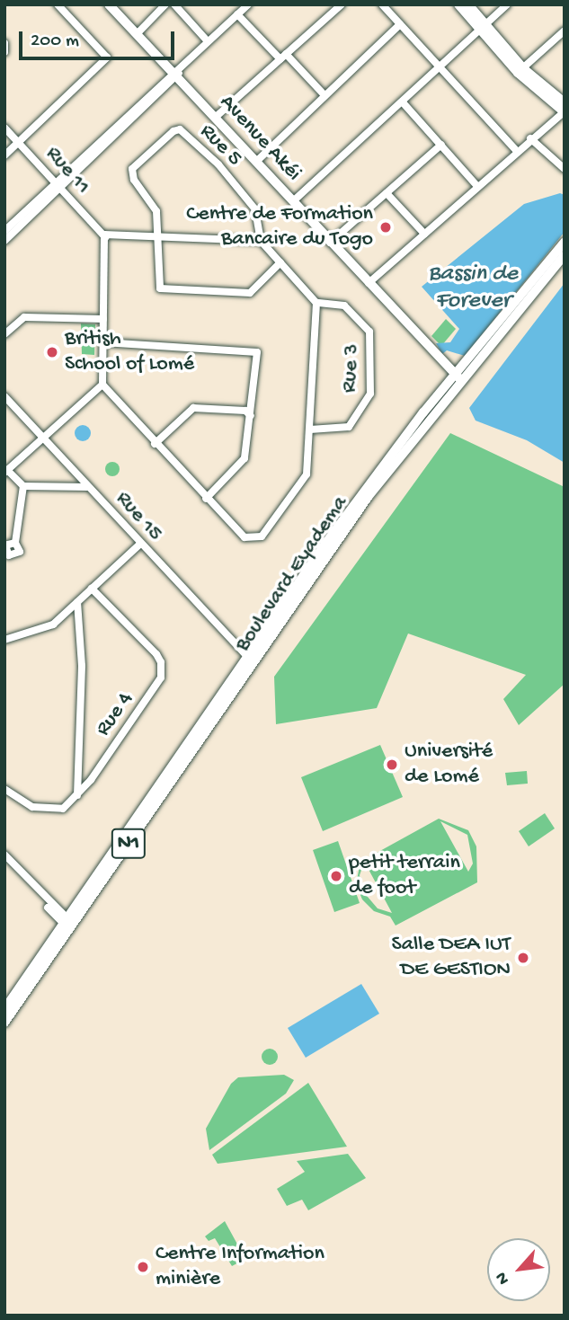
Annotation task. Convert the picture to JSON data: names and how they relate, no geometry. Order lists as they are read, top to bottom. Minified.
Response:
{"streets":{"highway":["Boulevard Eyadema","N1"],"main road":["Avenue Akéi"],"street":["Rue 5","Rue 11","Rue 3","Rue 15","Rue 4"]},"crossings":[["Avenue Akéi","Boulevard Eyadema"],["Avenue Akéi","N1"],["Rue 15","Boulevard Eyadema"],["Boulevard Eyadema","N1"]],"water":["Bassin de Forever"],"places":["Centre de Formation Bancaire du Togo","British School of Lomé","Université de Lomé","petit terrain de foot","Salle DEA IUT DE GESTION","Centre Information minière"],"scale_bar":"200 m","north":"bottom left"}
